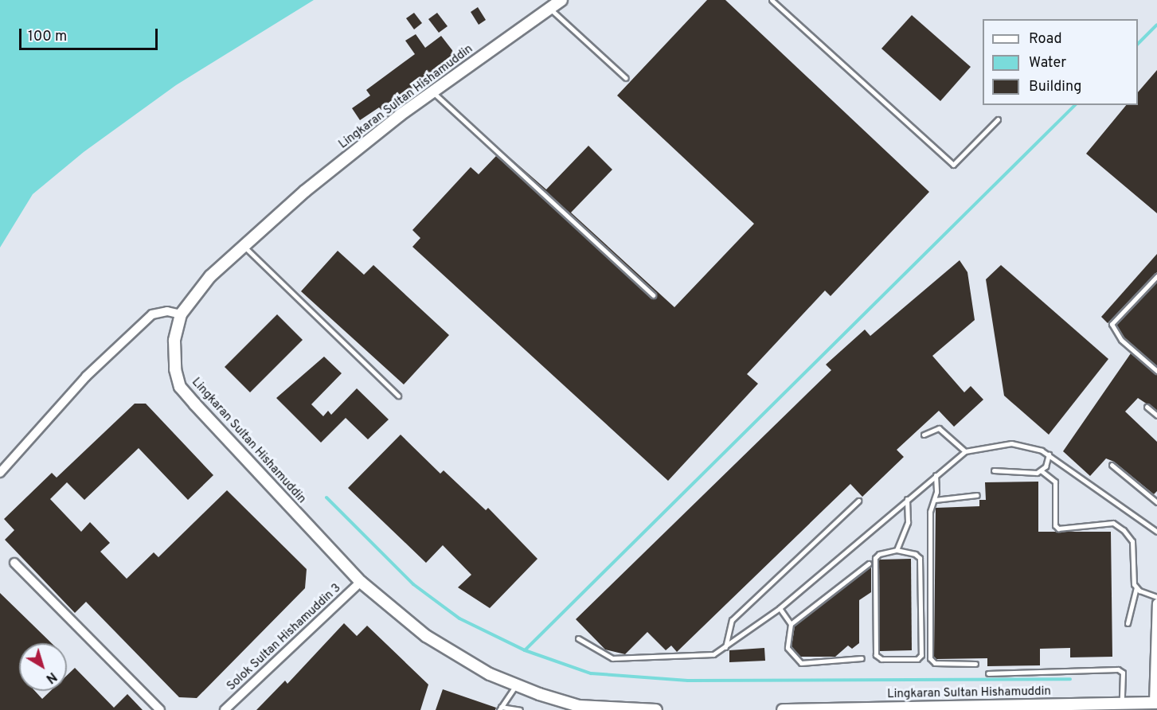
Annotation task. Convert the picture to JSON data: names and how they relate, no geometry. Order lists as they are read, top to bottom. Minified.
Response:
{"streets":{"street":["Lingkaran Sultan Hishamuddin","Solok Sultan Hishamuddin 3"]},"crossings":[["Lingkaran Sultan Hishamuddin","Solok Sultan Hishamuddin 3"]],"legend":["Road","Water","Building"],"scale_bar":"100 m","north":"bottom right"}
